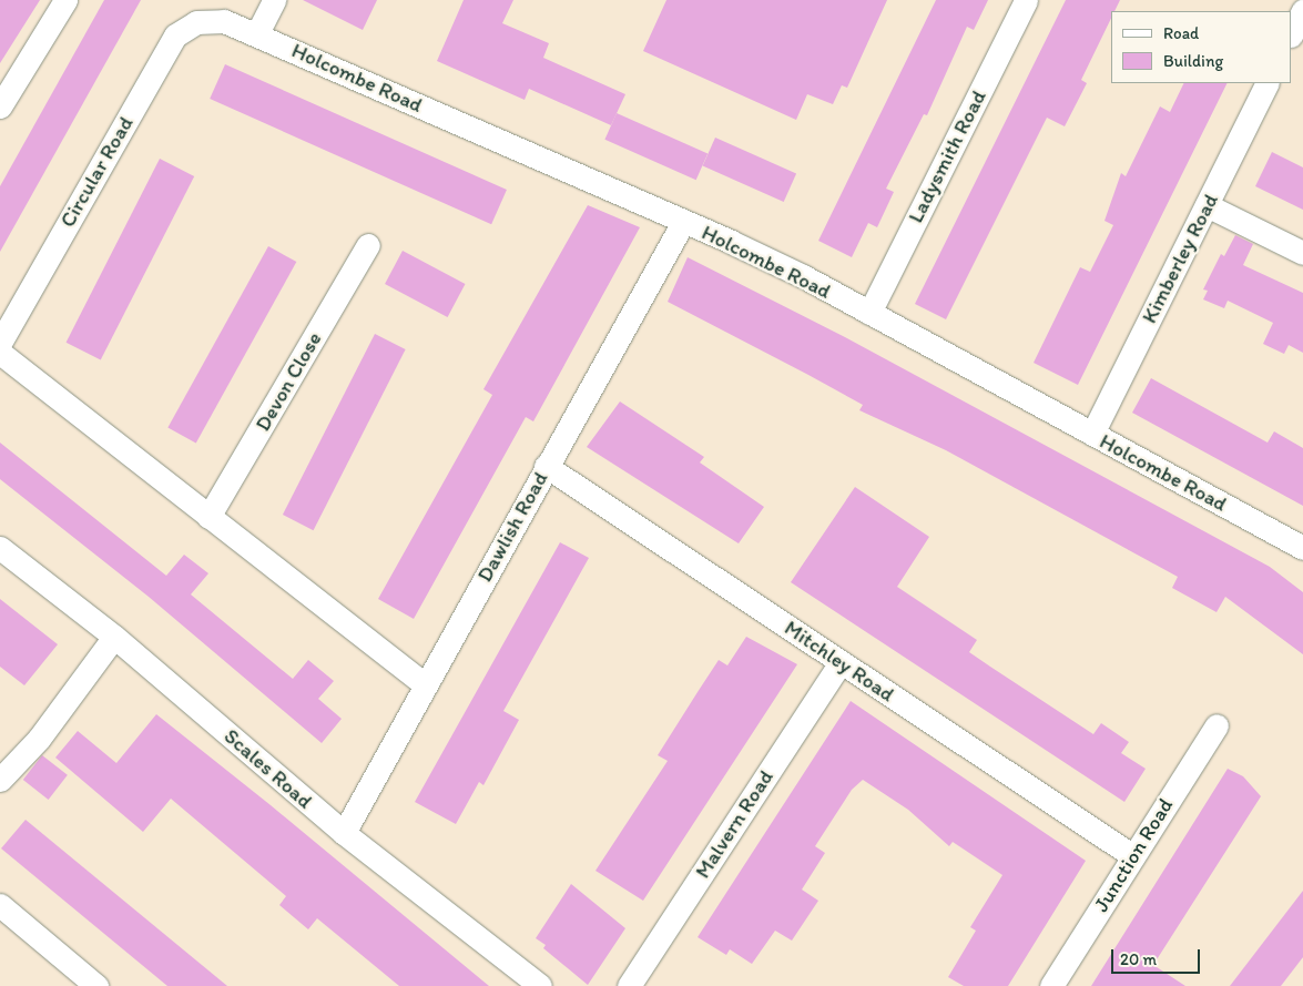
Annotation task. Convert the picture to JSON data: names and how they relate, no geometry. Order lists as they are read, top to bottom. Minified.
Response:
{"streets":{"street":["Holcombe Road","Ladysmith Road","Circular Road","Kimberley Road","Devon Close","Dawlish Road","Mitchley Road","Scales Road","Malvern Road","Junction Road"]},"crossings":[["Holcombe Road","Ladysmith Road"],["Holcombe Road","Circular Road"],["Holcombe Road","Kimberley Road"],["Holcombe Road","Dawlish Road"],["Dawlish Road","Mitchley Road"],["Dawlish Road","Scales Road"],["Mitchley Road","Malvern Road"],["Mitchley Road","Junction Road"]],"legend":["Road","Building"],"scale_bar":"20 m"}
